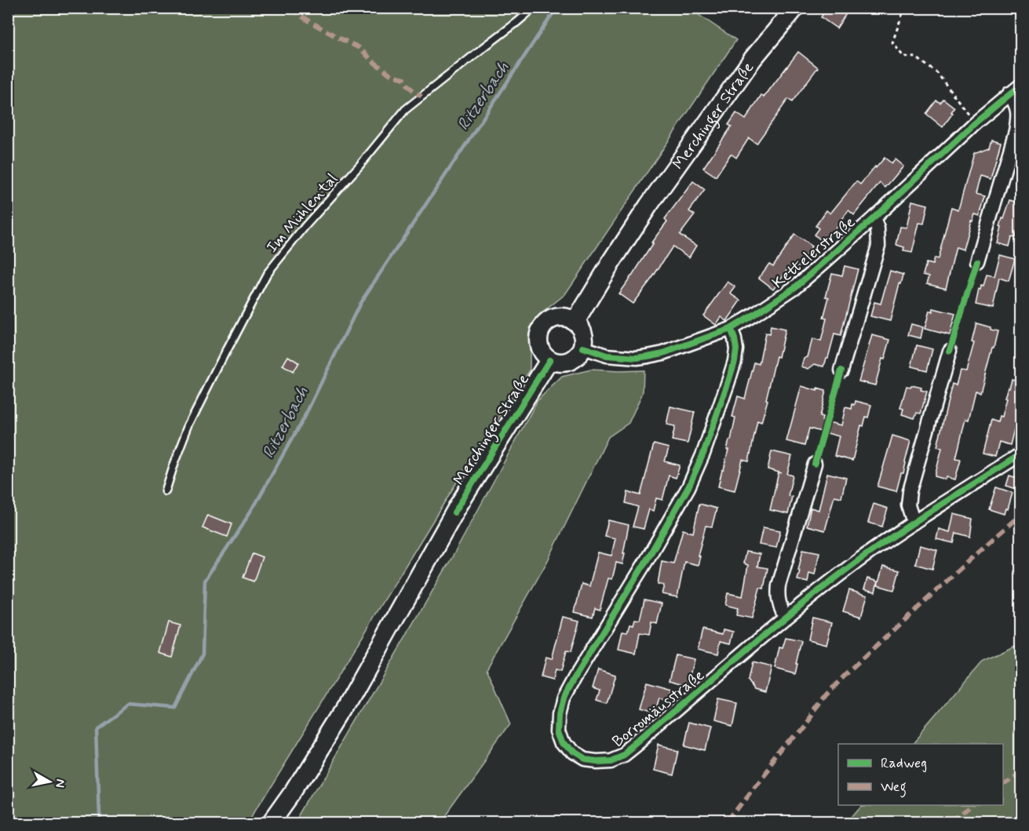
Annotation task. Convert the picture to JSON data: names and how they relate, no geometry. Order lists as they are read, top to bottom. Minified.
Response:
{"streets":{"street":["Merchinger Straße","Kettelerstraße","Borromäusstraße"],"lane":["Im Mühlental"]},"crossings":[["Merchinger Straße","Kettelerstraße"],["Kettelerstraße","Borromäusstraße"]],"water":["Ritzerbach"],"legend":["Radweg","Weg"],"north":"right"}
